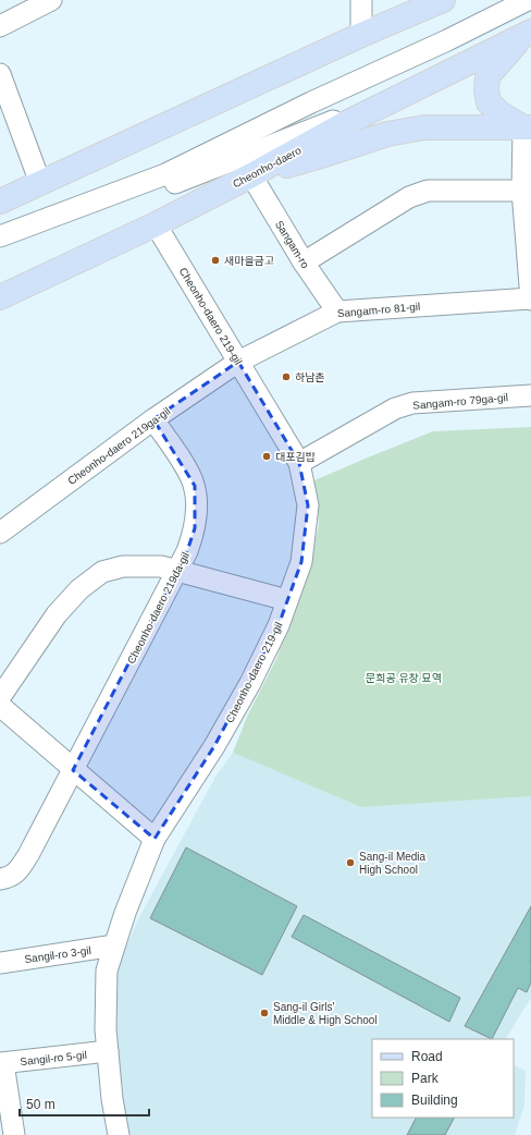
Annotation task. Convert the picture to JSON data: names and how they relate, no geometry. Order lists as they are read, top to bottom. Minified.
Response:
{"streets":{"main road":["Cheonho-daero"],"street":["Sangam-ro","Sangam-ro 81-gil","Cheonho-daero 219-gil","Sangam-ro 79ga-gil","Cheonho-daero 219ga-gil","Cheonho-daero 219da-gil","Sangil-ro 3-gil","Sangil-ro 5-gil"]},"crossings":[["Cheonho-daero","Sangam-ro"],["Cheonho-daero","Cheonho-daero 219-gil"],["Sangam-ro","Sangam-ro 81-gil"],["Sangam-ro 81-gil","Cheonho-daero 219-gil"],["Sangam-ro 81-gil","Cheonho-daero 219ga-gil"],["Cheonho-daero 219-gil","Sangam-ro 79ga-gil"],["Cheonho-daero 219-gil","Cheonho-daero 219ga-gil"],["Cheonho-daero 219-gil","Sangil-ro 3-gil"],["Cheonho-daero 219-gil","Sangil-ro 5-gil"],["Cheonho-daero 219ga-gil","Cheonho-daero 219da-gil"]],"parks":["문희공 유창 묘역"],"places":["새마을금고","하남촌","대포김밥","Sang-il Media High School","Sang-il Girls' Middle & High School"],"legend":["Road","Park","Building"],"scale_bar":"50 m"}
